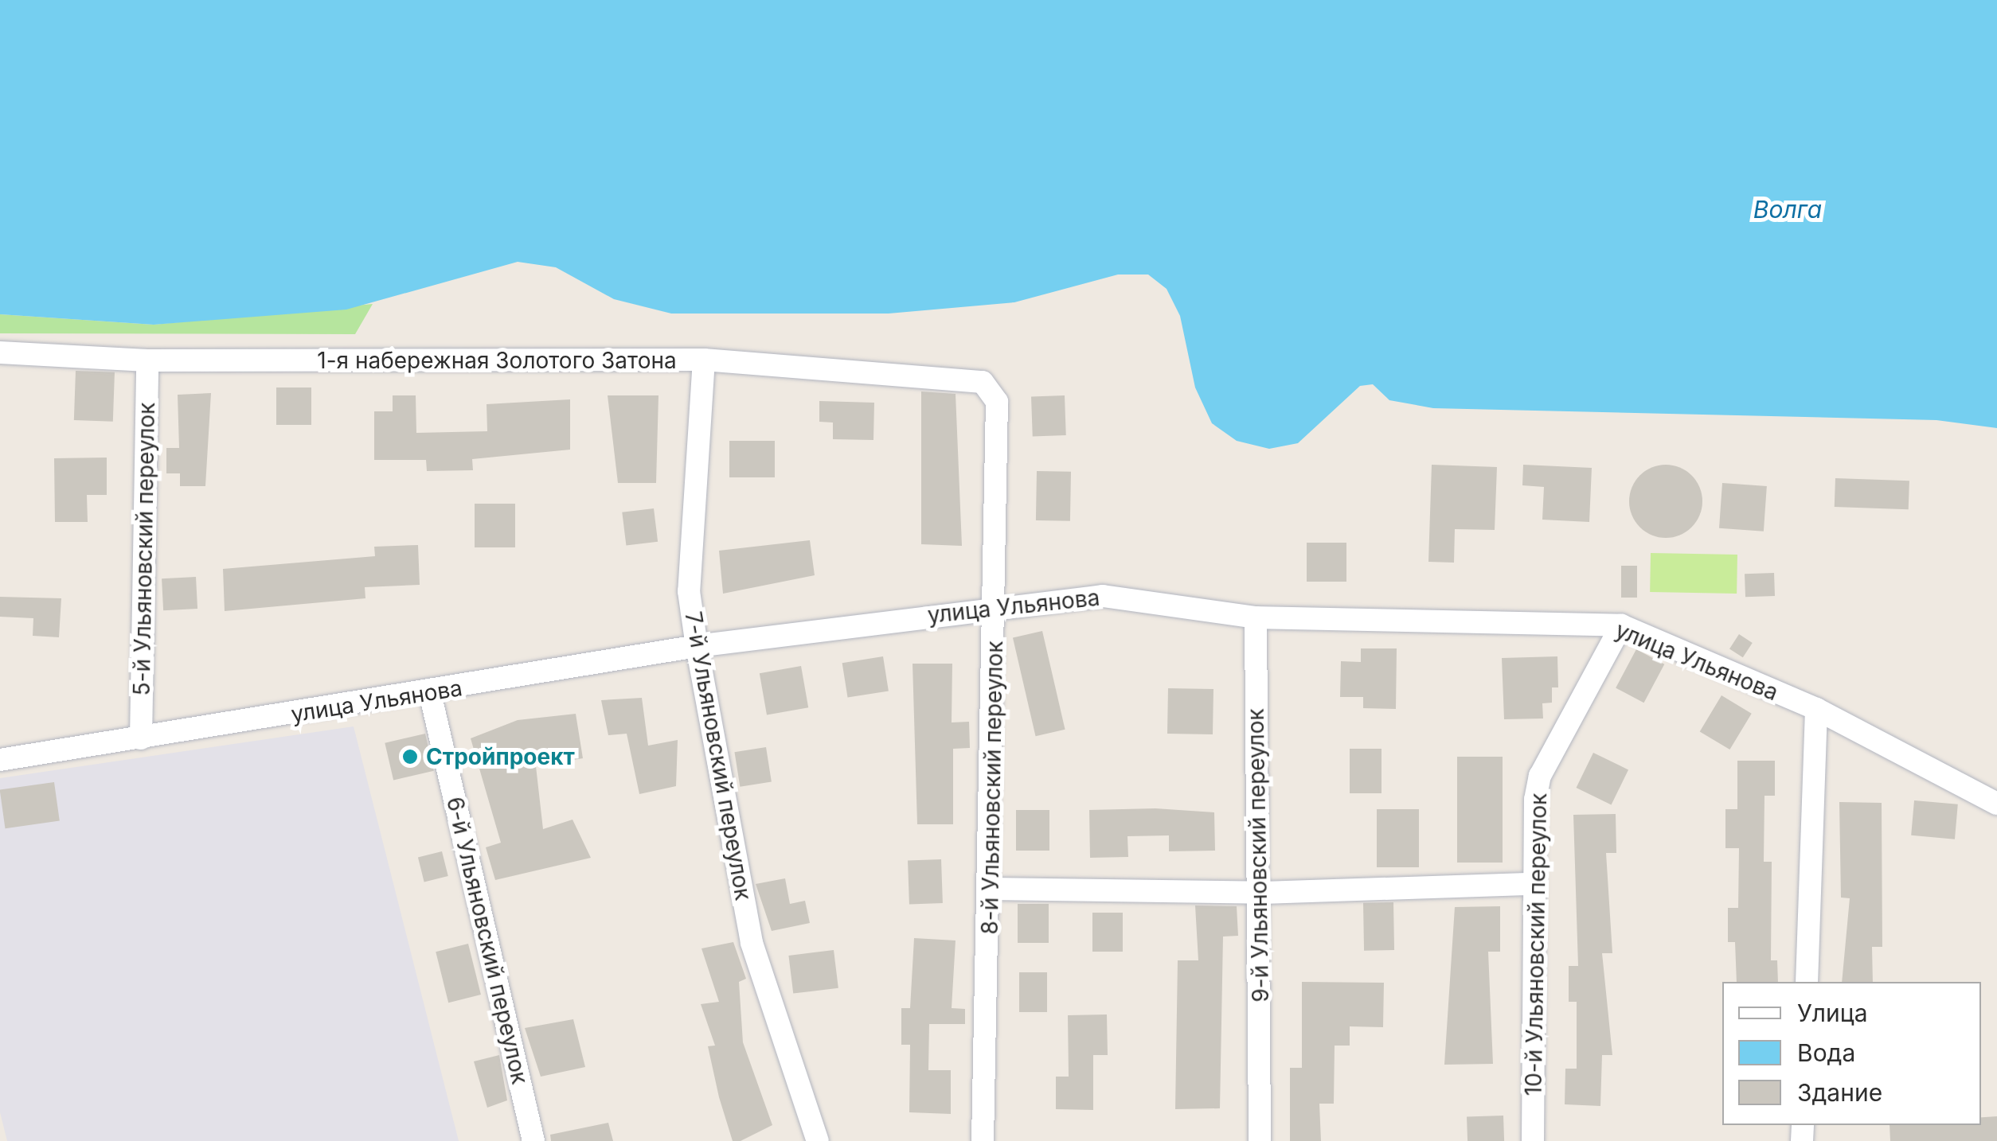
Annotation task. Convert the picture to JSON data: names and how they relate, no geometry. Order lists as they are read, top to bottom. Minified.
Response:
{"streets":{"street":["1-я набережная Золотого Затона","5-й Ульяновский переулок","улица Ульянова","7-й Ульяновский переулок","8-й Ульяновский переулок","9-й Ульяновский переулок","6-й Ульяновский переулок","10-й Ульяновский переулок"]},"crossings":[["1-я набережная Золотого Затона","5-й Ульяновский переулок"],["1-я набережная Золотого Затона","7-й Ульяновский переулок"],["1-я набережная Золотого Затона","8-й Ульяновский переулок"],["5-й Ульяновский переулок","улица Ульянова"],["улица Ульянова","7-й Ульяновский переулок"],["улица Ульянова","8-й Ульяновский переулок"],["улица Ульянова","9-й Ульяновский переулок"],["улица Ульянова","6-й Ульяновский переулок"],["улица Ульянова","10-й Ульяновский переулок"]],"water":["Волга"],"places":["Стройпроект"],"legend":["Улица","Вода","Здание"]}
